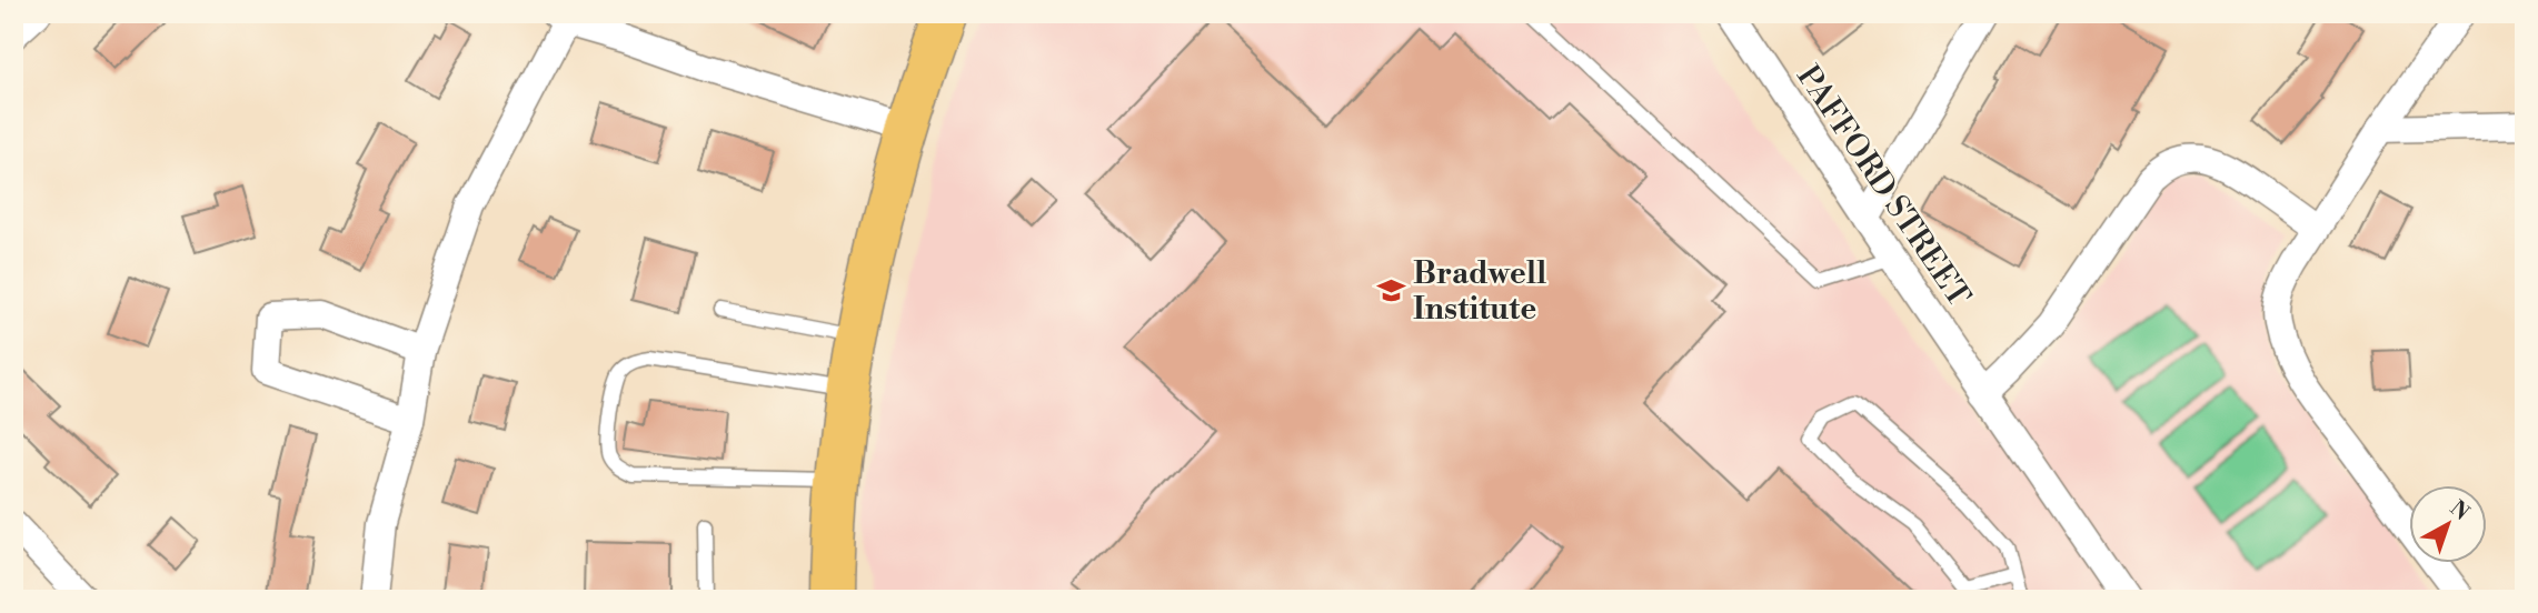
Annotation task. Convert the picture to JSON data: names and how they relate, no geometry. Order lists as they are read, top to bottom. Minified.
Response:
{"streets":{"street":["PAFFORD STREET"]},"places":{"school or university":["Bradwell Institute"]},"north":"top right"}
